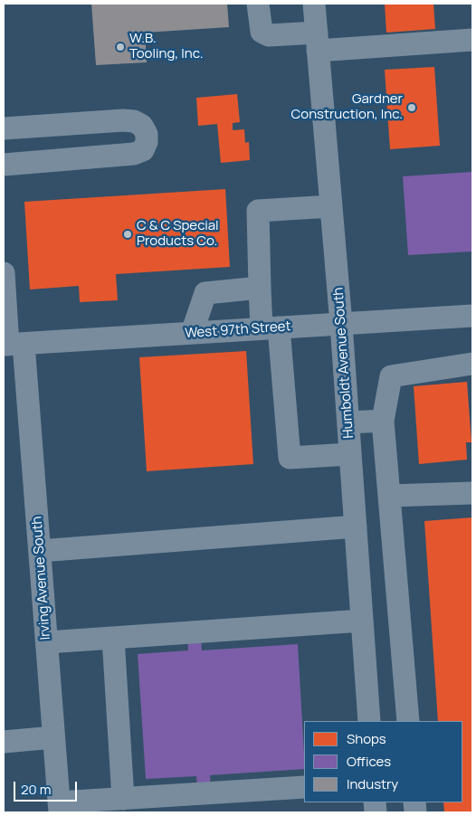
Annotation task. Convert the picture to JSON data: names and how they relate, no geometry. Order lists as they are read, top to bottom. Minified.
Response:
{"streets":{"street":["West 97th Street","Humboldt Avenue South","Irving Avenue South"]},"crossings":[["West 97th Street","Humboldt Avenue South"],["West 97th Street","Irving Avenue South"]],"places":["W.B. Tooling, Inc.","Gardner Construction, Inc.","C & C Special Products Co."],"legend":["Shops","Offices","Industry"],"scale_bar":"20 m"}
